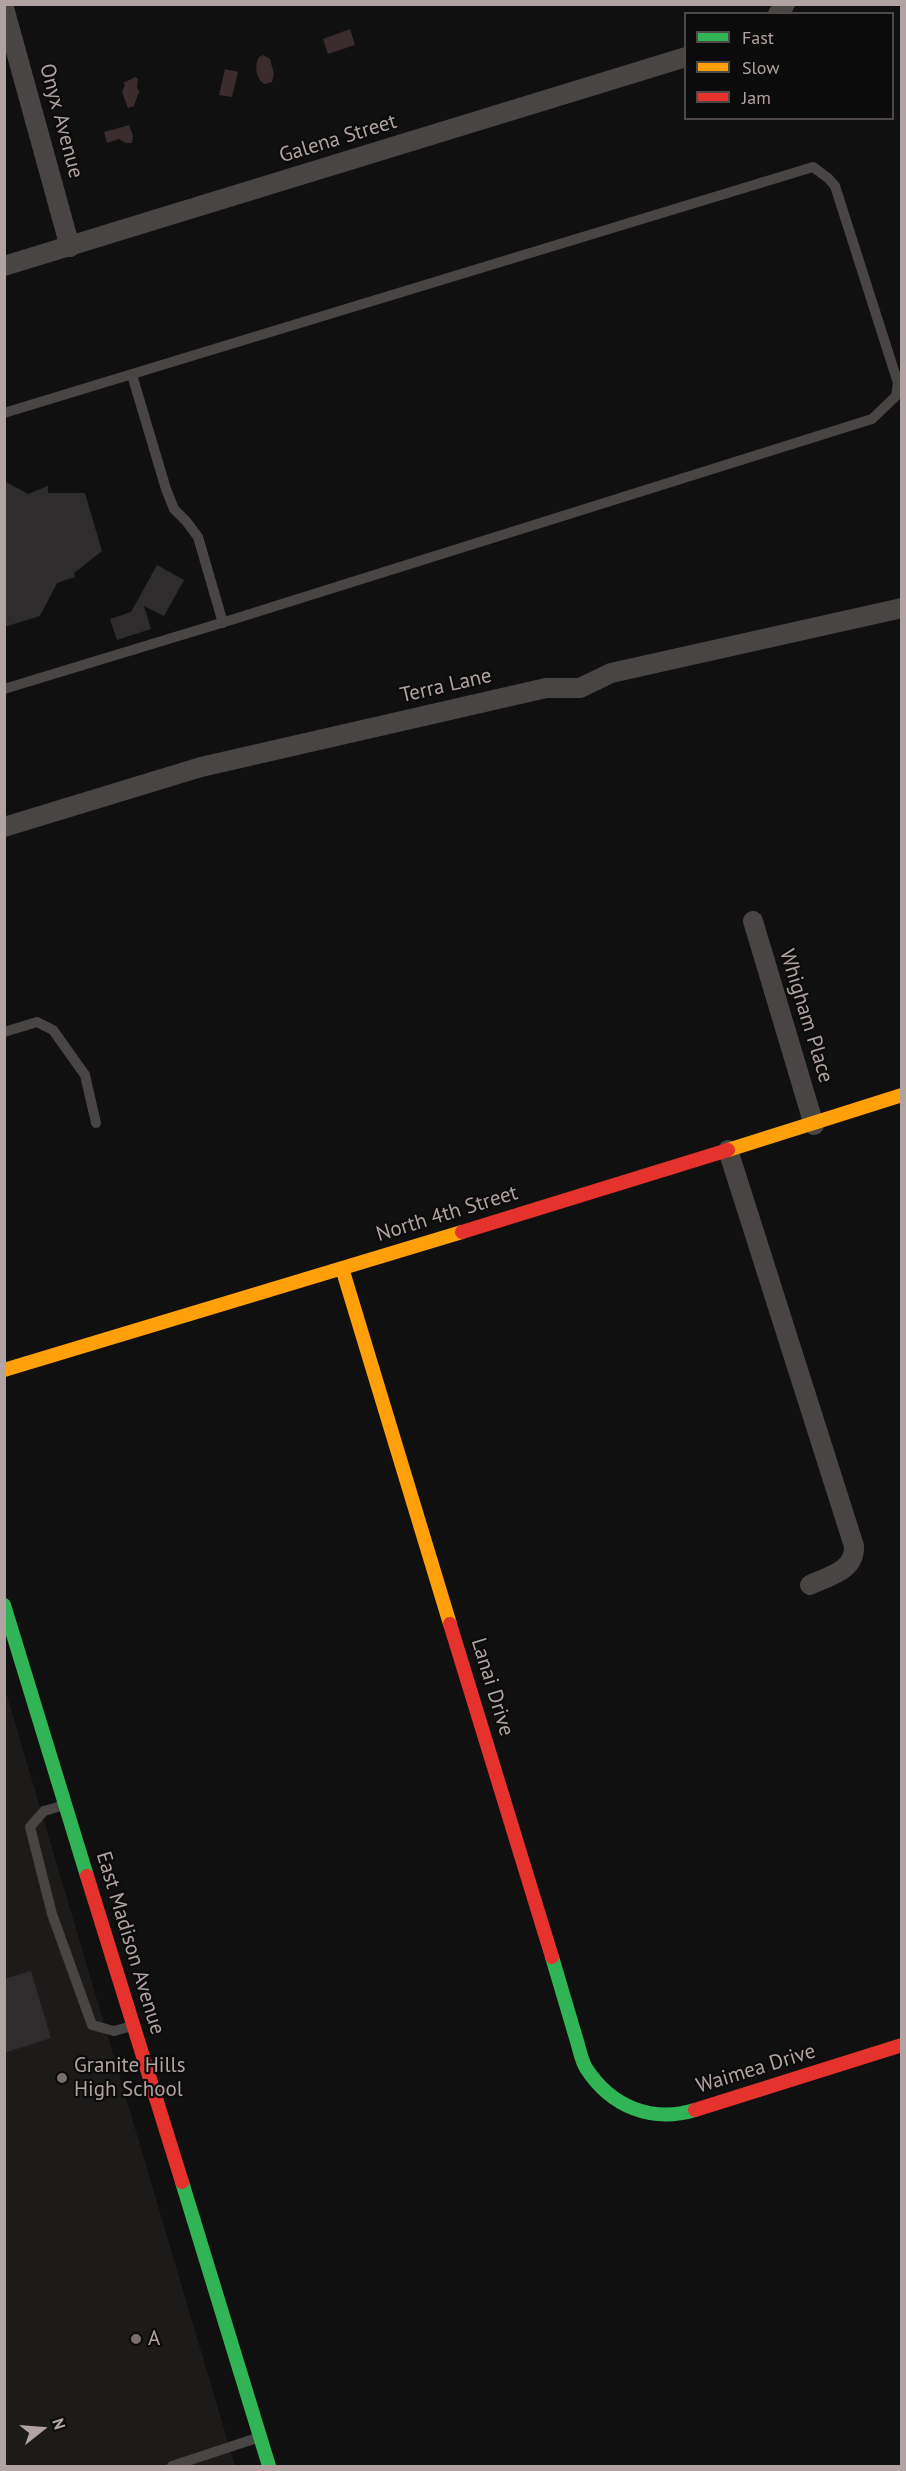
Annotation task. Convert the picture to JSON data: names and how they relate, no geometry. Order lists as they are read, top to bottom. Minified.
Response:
{"streets":{"street":["Onyx Avenue","Galena Street","Terra Lane","Whigham Place","North 4th Street","Lanai Drive","East Madison Avenue","Waimea Drive"]},"crossings":[["Onyx Avenue","Galena Street"],["Whigham Place","North 4th Street"],["North 4th Street","Lanai Drive"],["Lanai Drive","Waimea Drive"]],"places":["Granite Hills High School","A"],"legend":["Fast","Slow","Jam"],"north":"right"}
